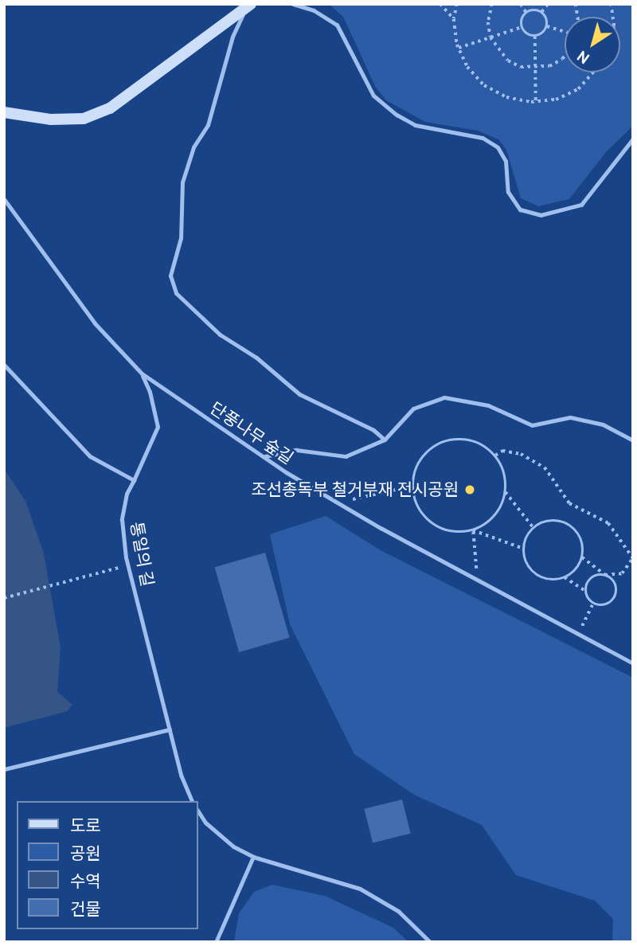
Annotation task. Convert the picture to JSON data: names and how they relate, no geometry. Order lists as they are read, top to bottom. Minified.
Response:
{"streets":{"lane":["단풍나무 숲길","통일의 길"]},"crossings":[["단풍나무 숲길","통일의 길"]],"places":["조선총독부 철거부재 전시공원"],"legend":["도로","공원","수역","건물"],"north":"bottom left"}
